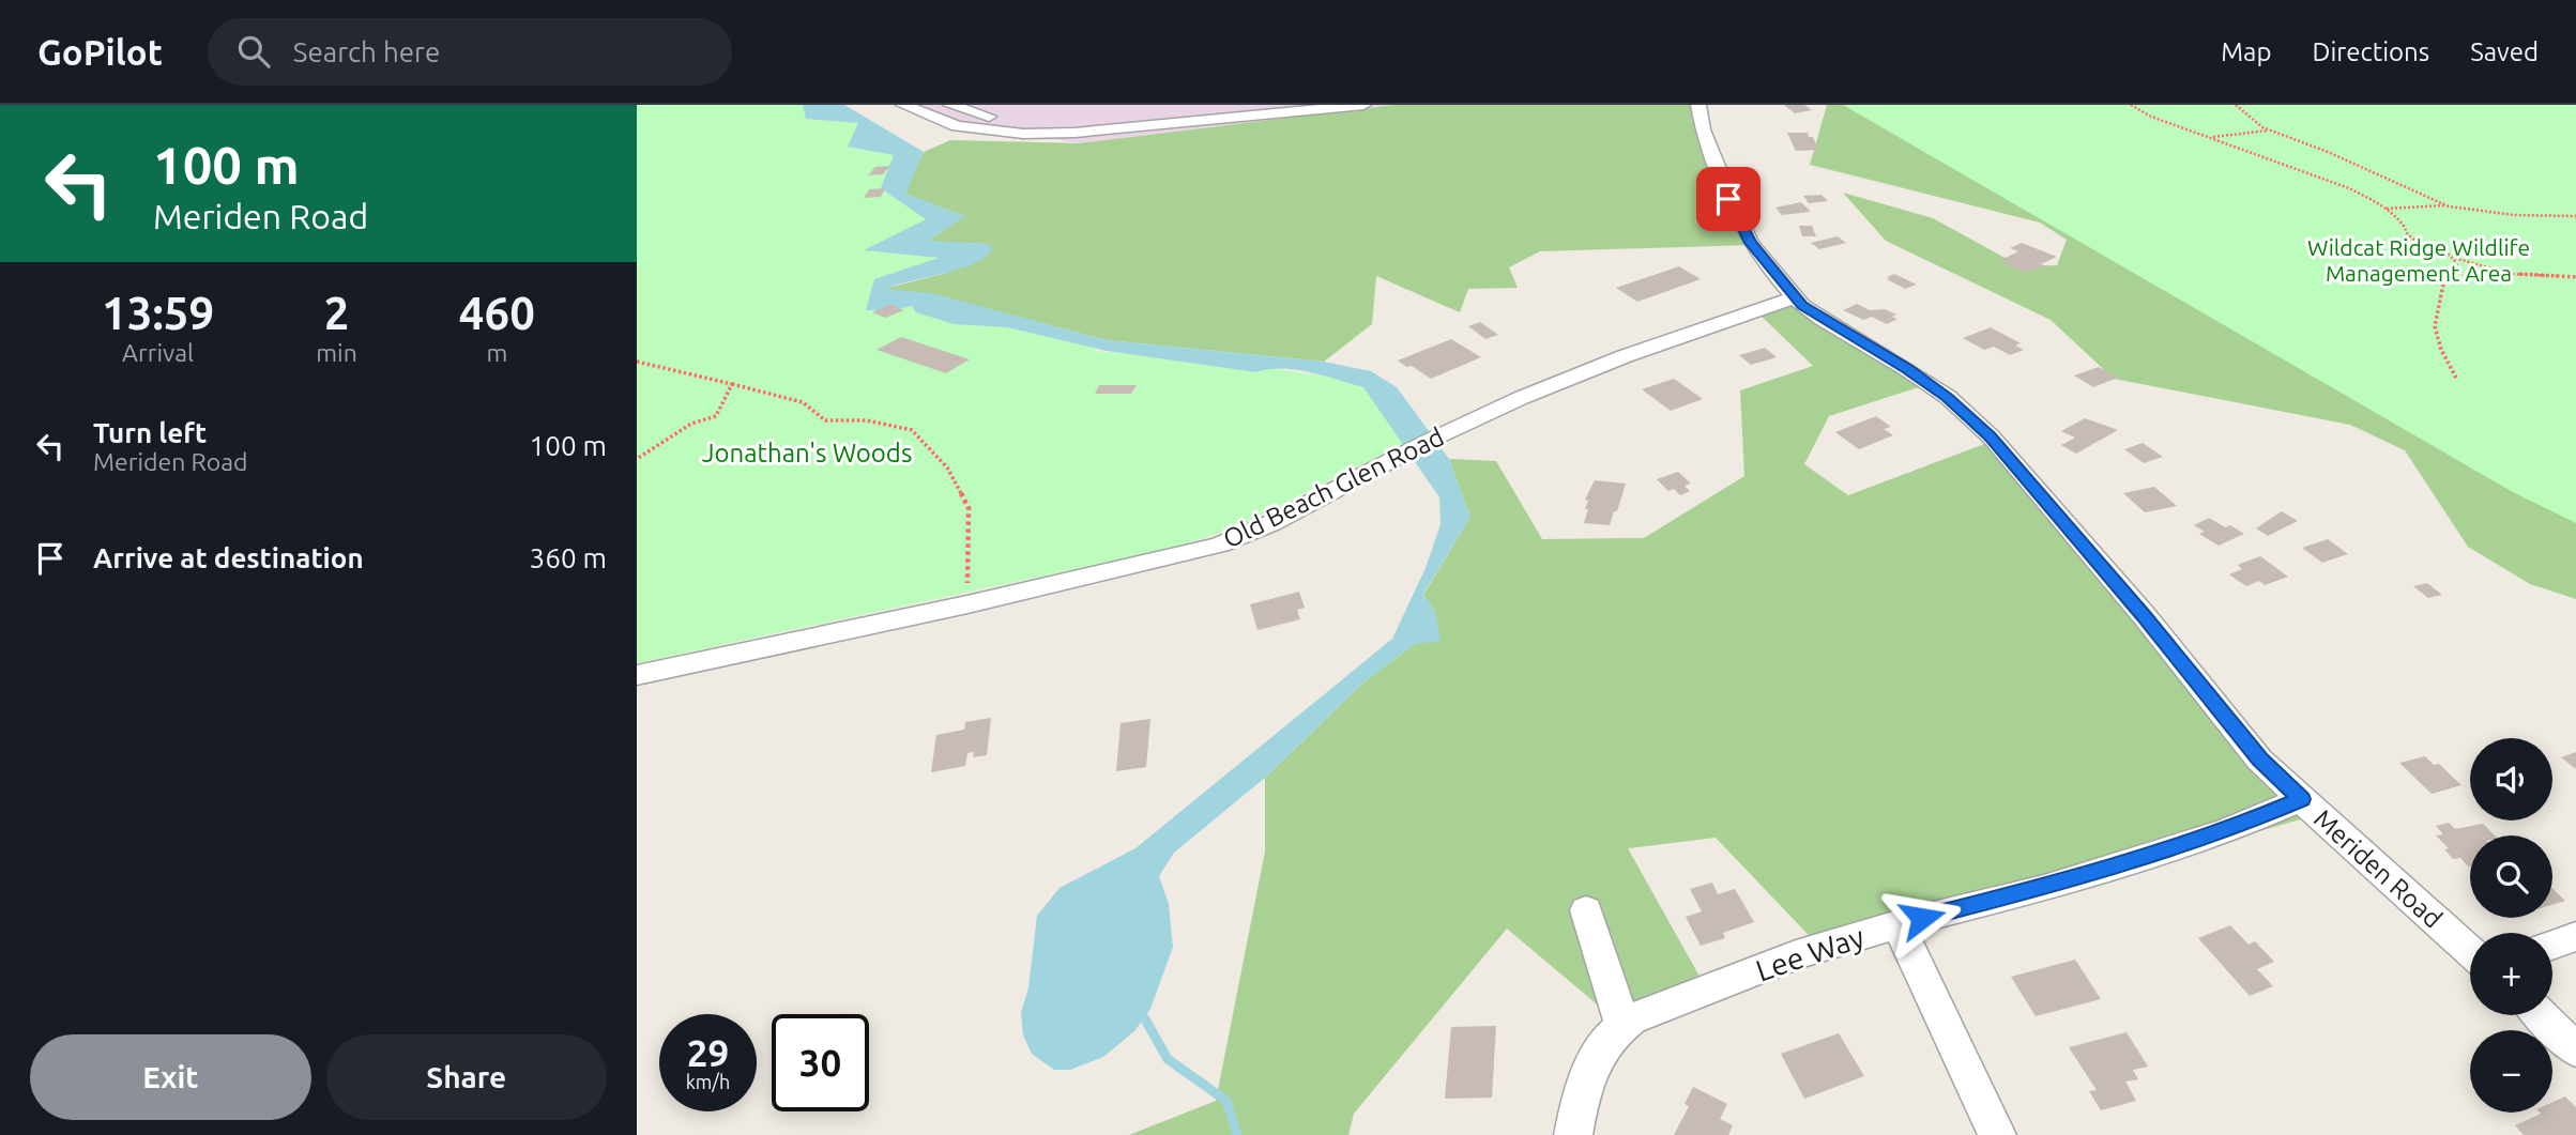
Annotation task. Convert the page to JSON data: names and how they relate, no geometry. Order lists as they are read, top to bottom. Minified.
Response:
{"streets":{"street":["Old Beach Glen Road","Meriden Road","Lee Way"]},"crossings":[["Old Beach Glen Road","Meriden Road"],["Meriden Road","Lee Way"]],"parks":["Wildcat Ridge Wildlife Management Area","Jonathan's Woods"],"page":{"header":"GoPilot","search":"Search here","nav":["Map","Directions","Saved"],"turn":["100 m","Meriden Road"],"eta":["13:59","Arrival","2","min","460","m"],"list":[{"name":"Turn left","note":"Meriden Road","value":"100 m"},{"name":"Arrive at destination","value":"360 m"}],"map_buttons":["+","−"],"speed":"29 km/h","limit":"30","buttons":["Exit","Share"]}}
